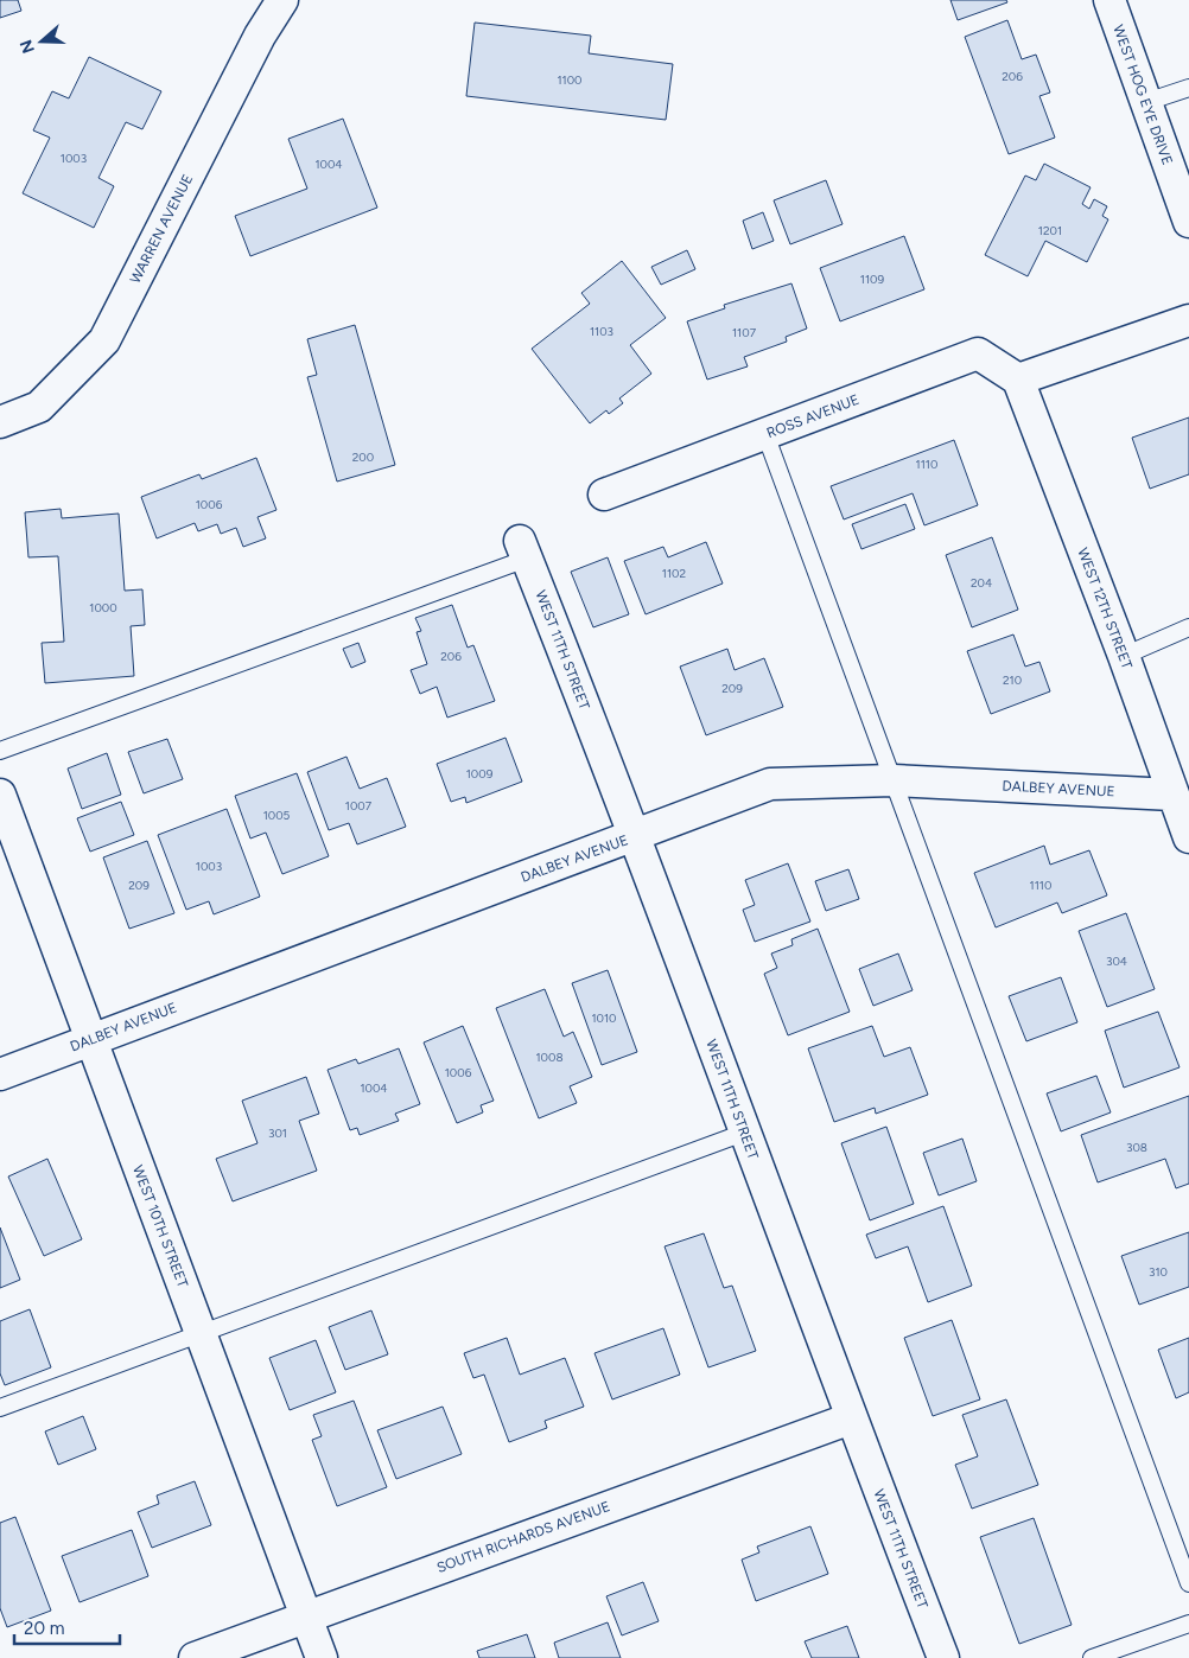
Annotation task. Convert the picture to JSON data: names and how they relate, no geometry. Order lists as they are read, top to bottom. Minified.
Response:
{"streets":{"street":["WEST HOG EYE DRIVE","WARREN AVENUE","ROSS AVENUE","WEST 12TH STREET","WEST 11TH STREET","DALBEY AVENUE","WEST 10TH STREET","SOUTH RICHARDS AVENUE"]},"crossings":[["ROSS AVENUE","WEST 12TH STREET"],["WEST 12TH STREET","DALBEY AVENUE"],["WEST 11TH STREET","DALBEY AVENUE"],["WEST 11TH STREET","SOUTH RICHARDS AVENUE"],["DALBEY AVENUE","WEST 10TH STREET"],["WEST 10TH STREET","SOUTH RICHARDS AVENUE"]],"house_numbers":["206","1100","1003","1004","1201","1109","1103","1107","200","1110","1006","1102","204","1000","206","210","209","1009","1007","1005","1003","209","1110","304","1010","1008","1006","1004","301","308","310"],"scale_bar":"20 m","north":"left"}
